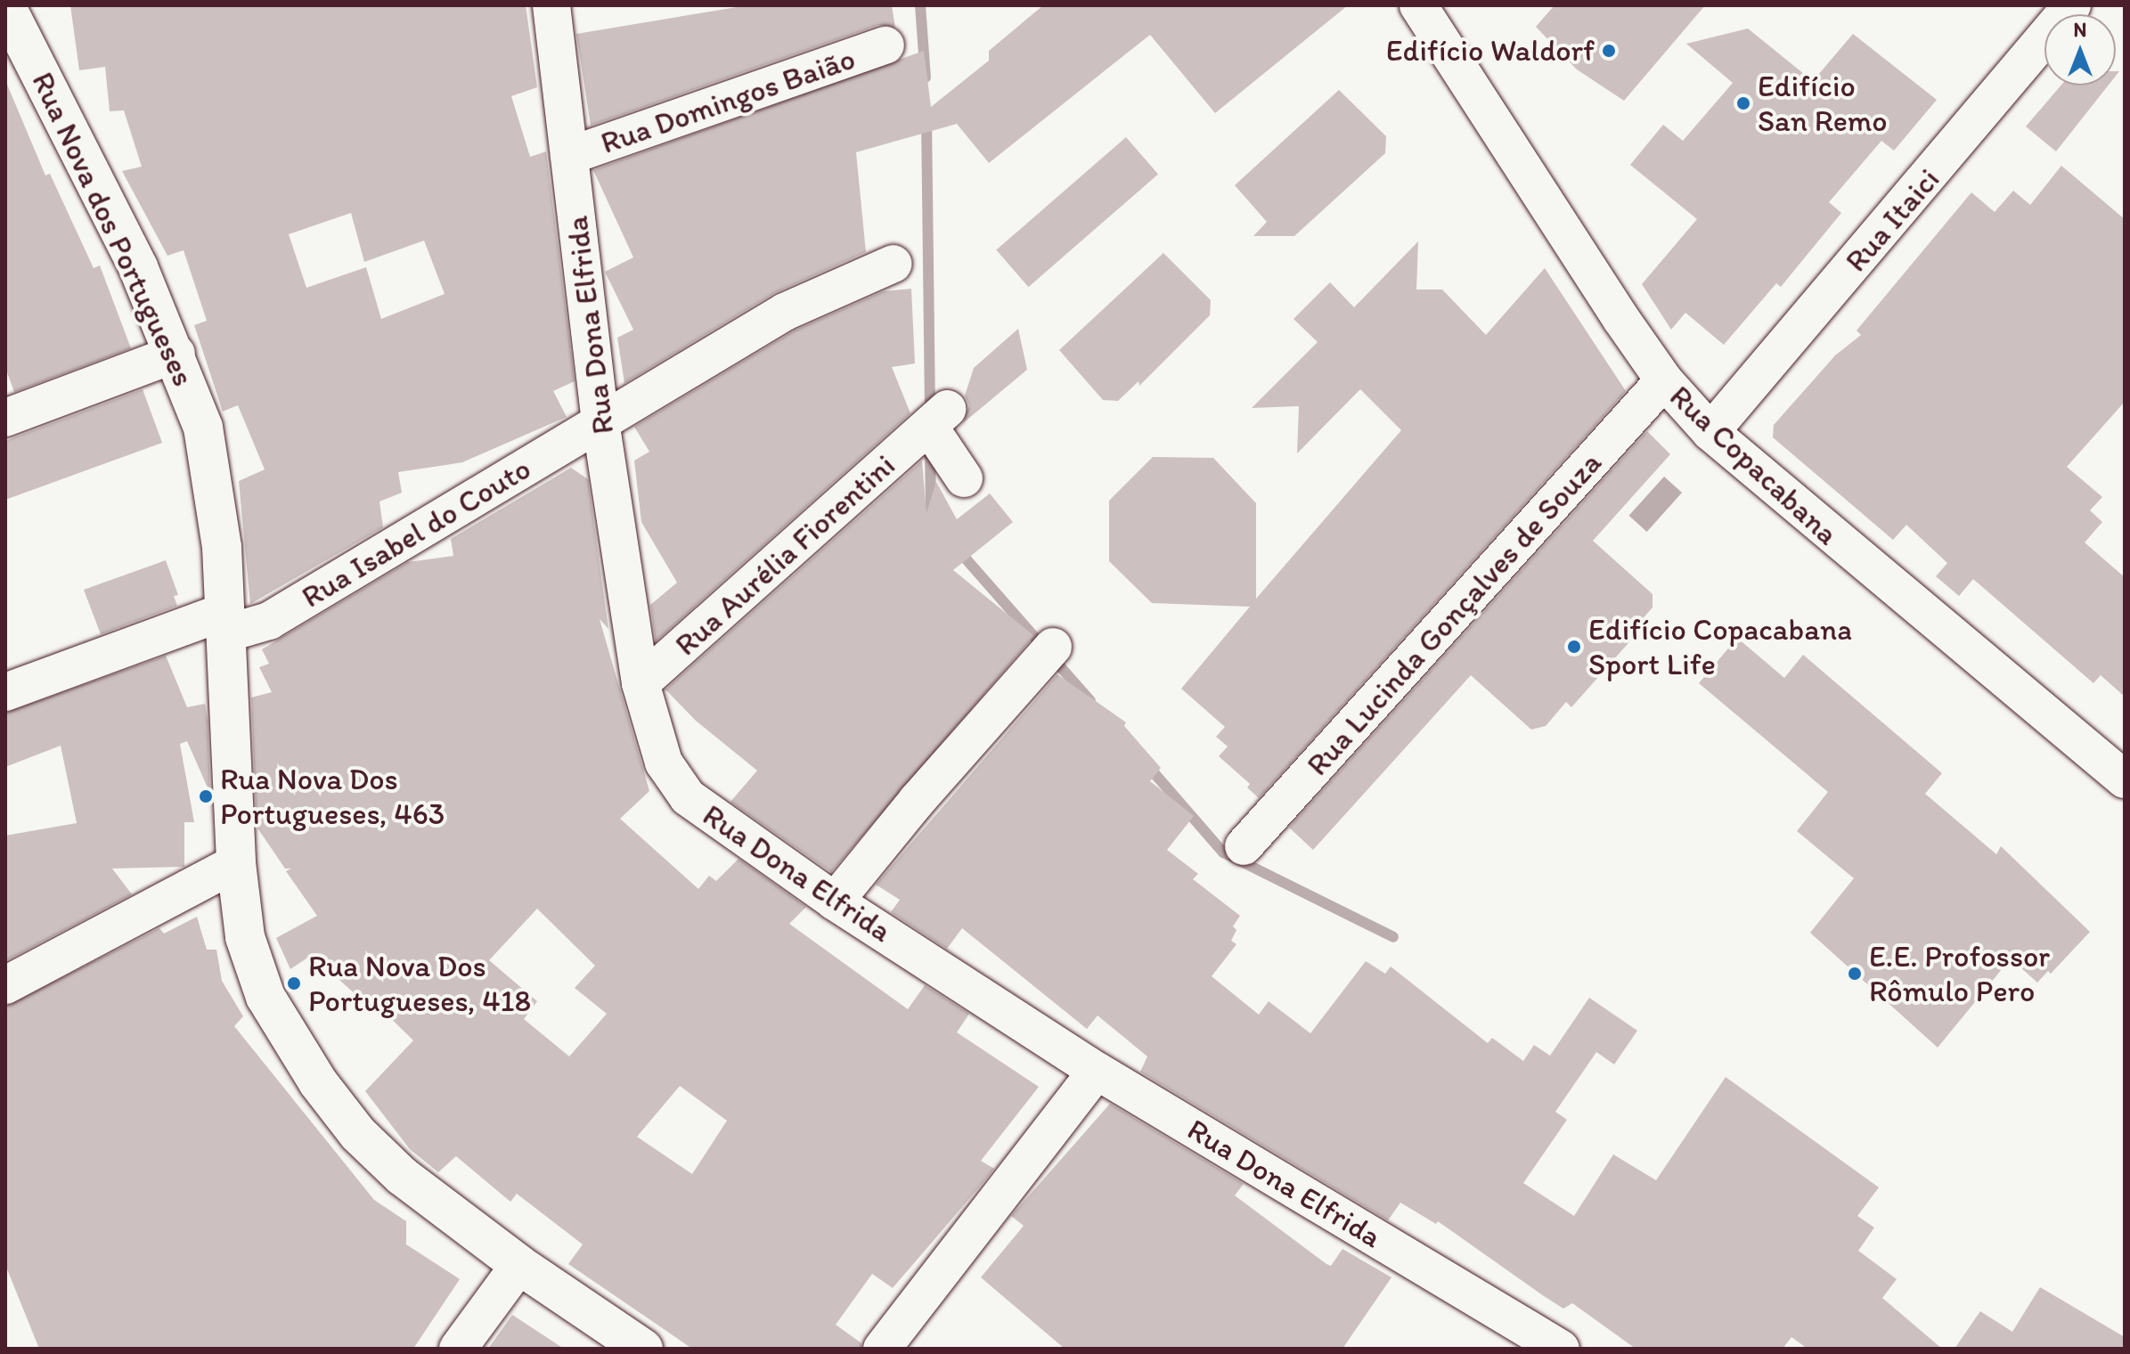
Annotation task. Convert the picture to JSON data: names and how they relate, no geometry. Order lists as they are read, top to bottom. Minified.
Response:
{"streets":{"street":["Rua Domingos Baião","Rua Itaici","Rua Nova dos Portugueses","Rua Dona Elfrida","Rua Copacabana","Rua Isabel do Couto","Rua Aurélia Fiorentini","Rua Lucinda Gonçalves de Souza"]},"crossings":[["Rua Domingos Baião","Rua Dona Elfrida"],["Rua Itaici","Rua Copacabana"],["Rua Nova dos Portugueses","Rua Isabel do Couto"],["Rua Dona Elfrida","Rua Isabel do Couto"],["Rua Dona Elfrida","Rua Aurélia Fiorentini"],["Rua Copacabana","Rua Lucinda Gonçalves de Souza"]],"places":["Edifício Waldorf","Edifício San Remo","Edifício Copacabana Sport Life","Rua Nova Dos Portugueses, 463","E.E. Profossor Rômulo Pero","Rua Nova Dos Portugueses, 418"],"north":"top"}
